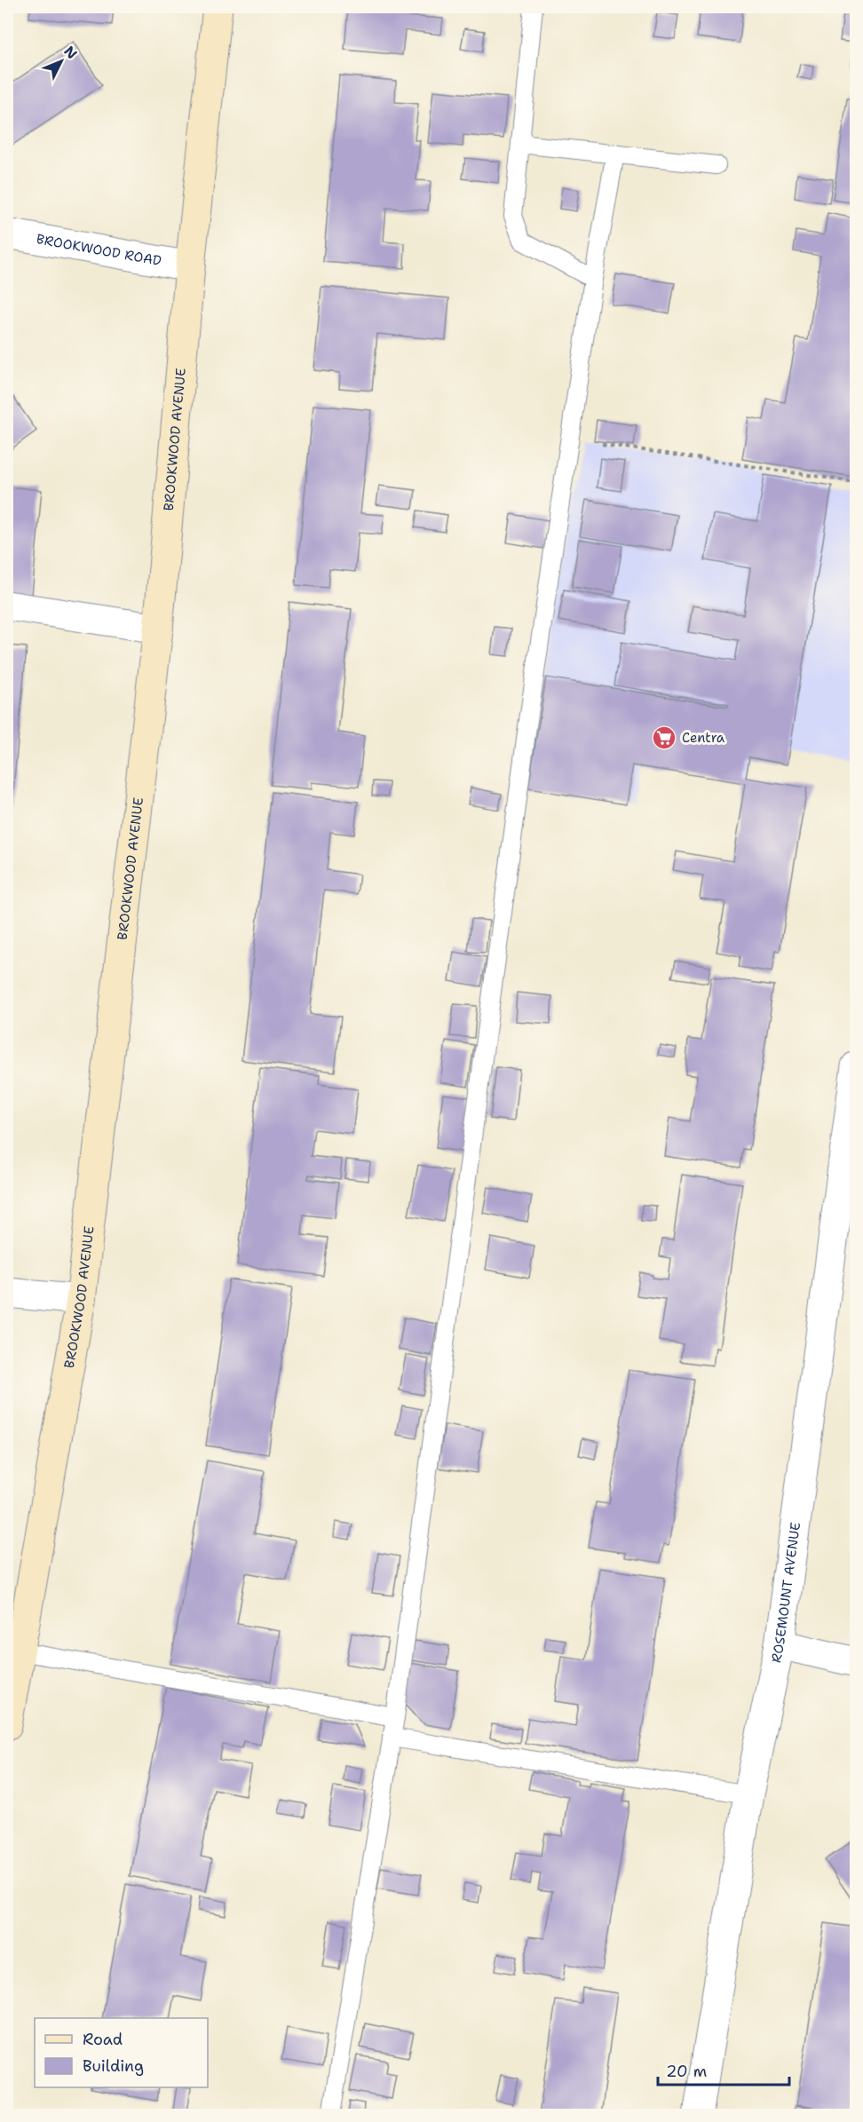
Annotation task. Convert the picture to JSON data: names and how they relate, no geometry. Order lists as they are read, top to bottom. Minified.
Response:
{"streets":{"main road":["BROOKWOOD AVENUE"],"street":["BROOKWOOD ROAD","ROSEMOUNT AVENUE"]},"crossings":[["BROOKWOOD ROAD","BROOKWOOD AVENUE"]],"places":{"supermarket":["Centra"]},"legend":["Road","Building"],"scale_bar":"20 m","north":"top right"}
